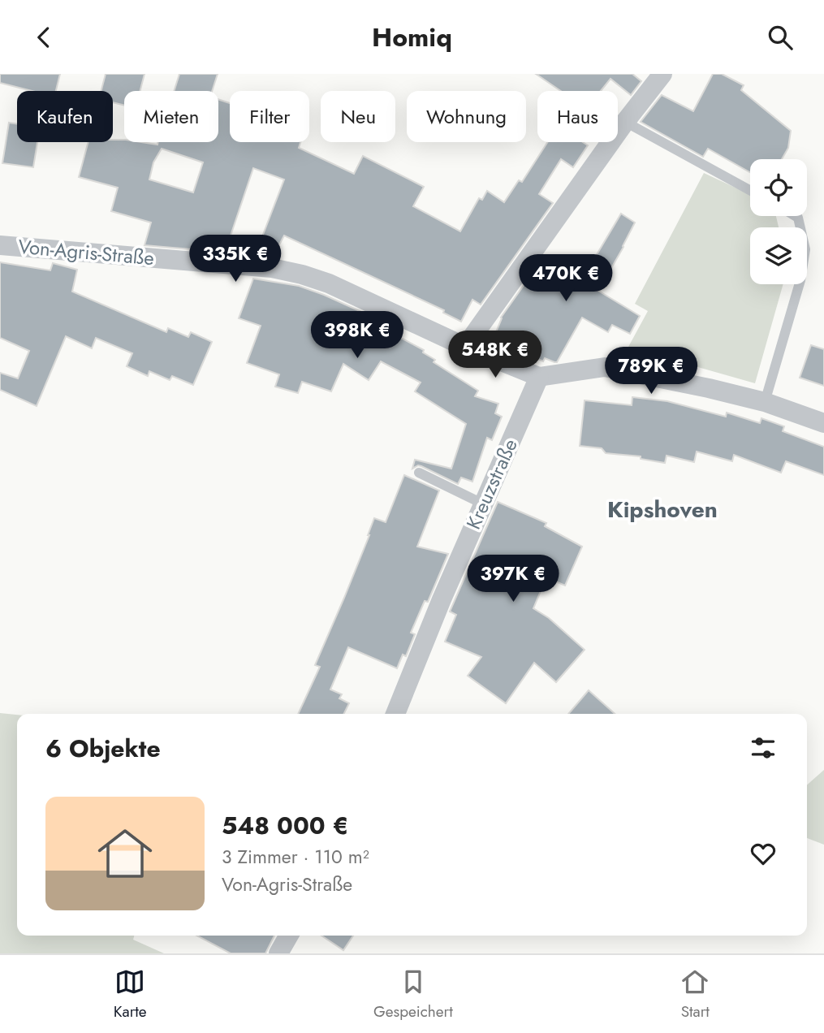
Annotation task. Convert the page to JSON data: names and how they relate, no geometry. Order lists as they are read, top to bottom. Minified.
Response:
{"streets":{"street":["Von-Agris-Straße","Kreuzstraße"]},"crossings":[["Von-Agris-Straße","Kreuzstraße"]],"districts":["Kipshoven"],"page":{"header":"Homiq","chip":["Kaufen","Mieten","Filter","Neu","Wohnung","Haus"],"price":["335K €","470K €","398K €","548K €","789K €","397K €"],"heading":"6 Objekte","list":[{"name":"548 000 €","note":"3 Zimmer · 110 m² · Von-Agris-Straße"}],"tabs":["Karte","Gespeichert","Start"]}}
